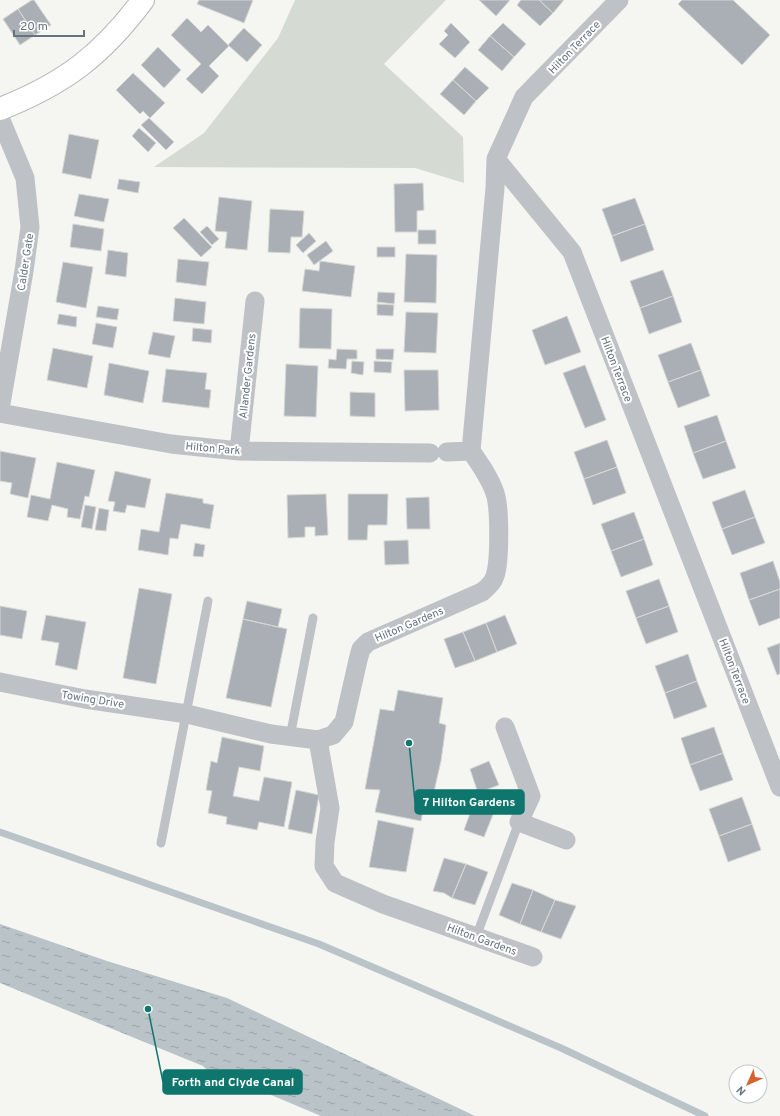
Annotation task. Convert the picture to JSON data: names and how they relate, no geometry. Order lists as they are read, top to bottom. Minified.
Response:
{"streets":{"street":["Hilton Terrace","Calder Gate","Allander Gardens","Hilton Park","Hilton Gardens","Towing Drive"]},"crossings":[["Allander Gardens","Hilton Park"],["Hilton Park","Hilton Gardens"],["Hilton Gardens","Towing Drive"]],"places":["7 Hilton Gardens","Forth and Clyde Canal"],"scale_bar":"20 m","north":"bottom left"}
